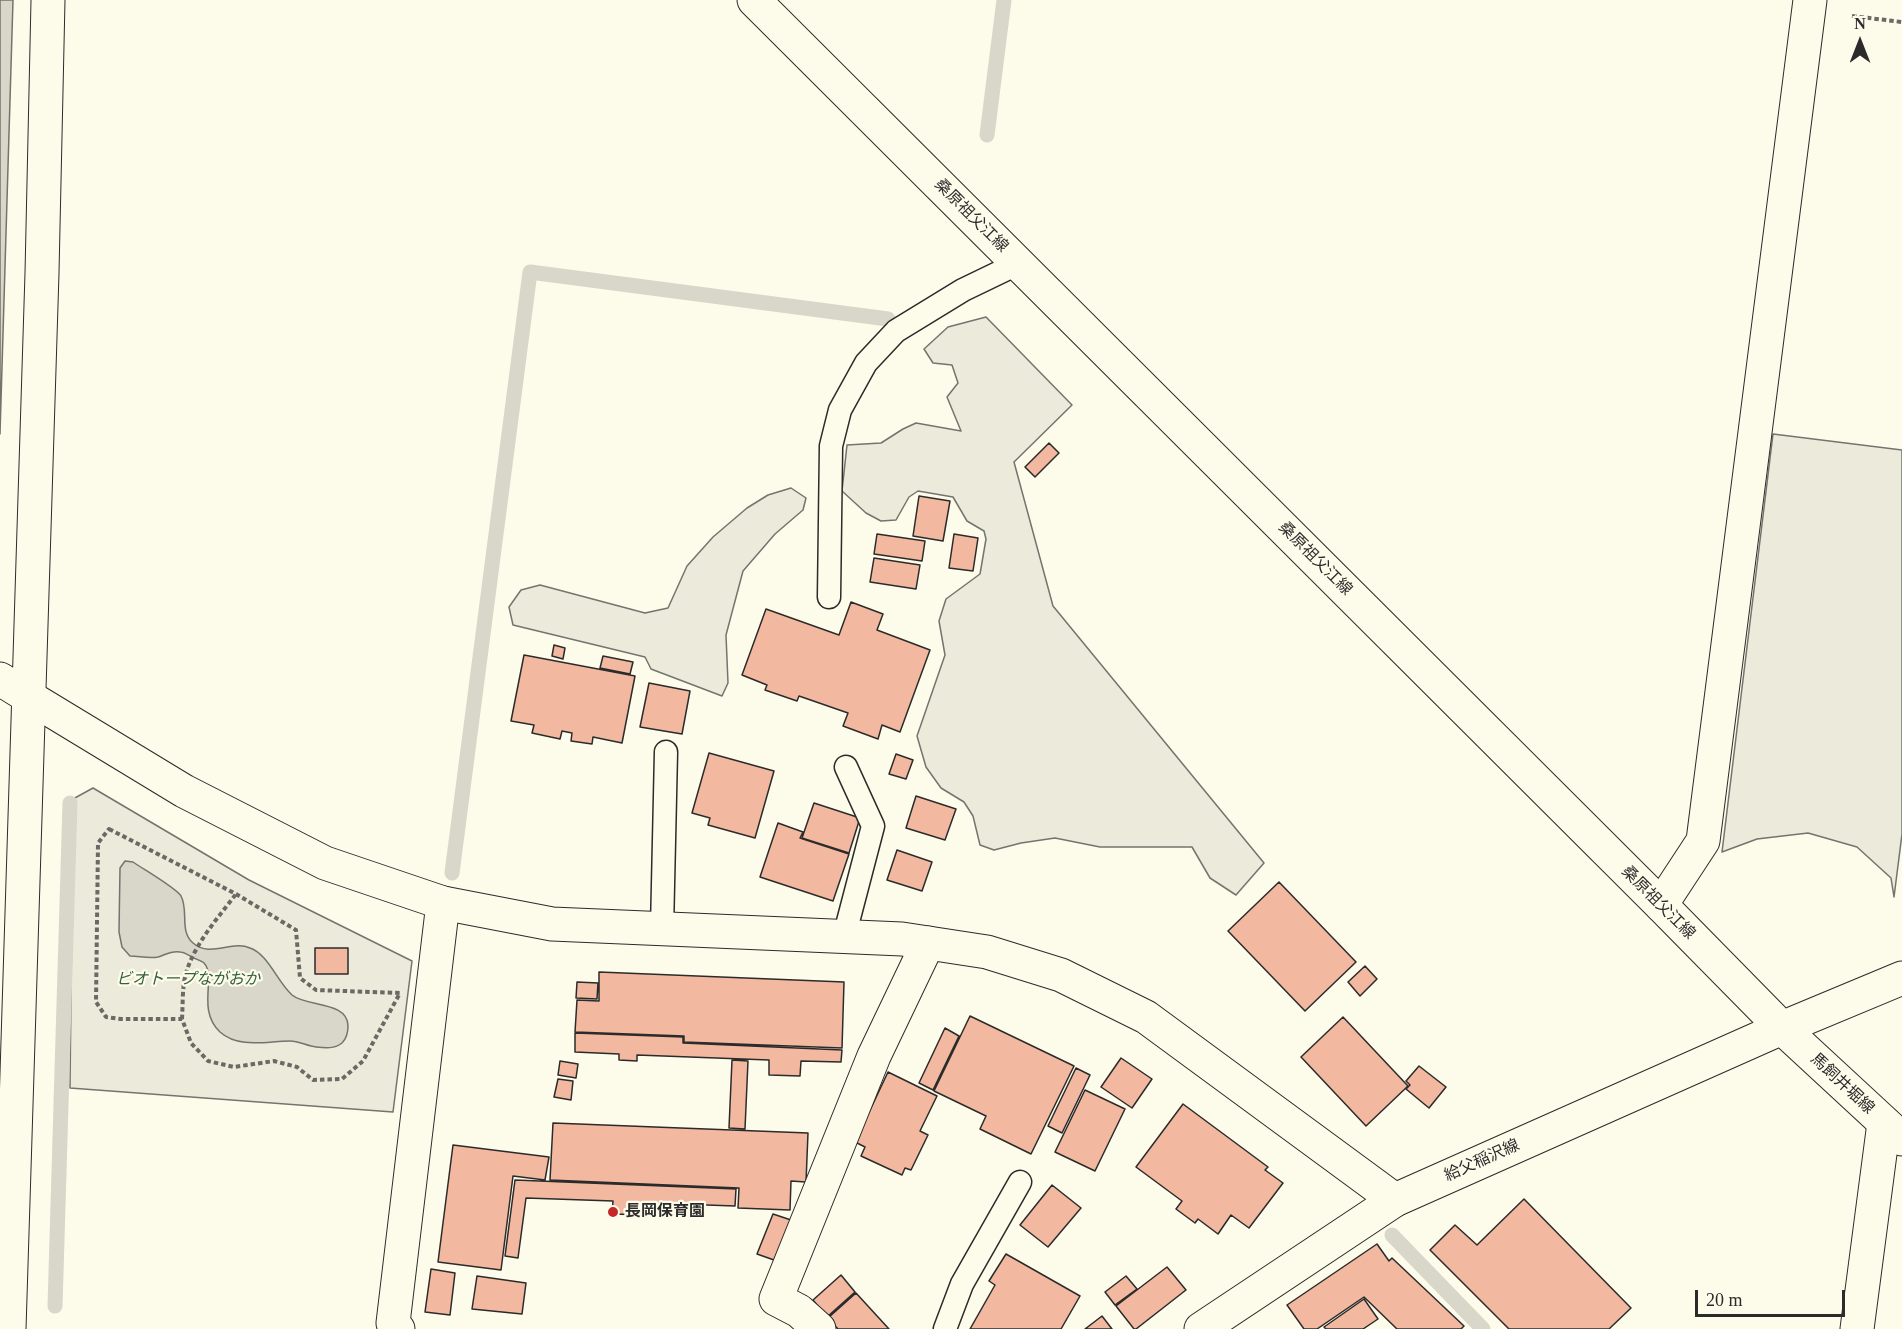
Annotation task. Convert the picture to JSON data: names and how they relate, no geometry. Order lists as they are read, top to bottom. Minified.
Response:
{"streets":{"street":["桑原祖父江線","馬飼井堀線","給父稲沢線"]},"crossings":[["桑原祖父江線","馬飼井堀線"],["桑原祖父江線","給父稲沢線"],["馬飼井堀線","給父稲沢線"]],"parks":["ビオトープながおか"],"places":["長岡保育園"],"scale_bar":"20 m","north":"top"}
